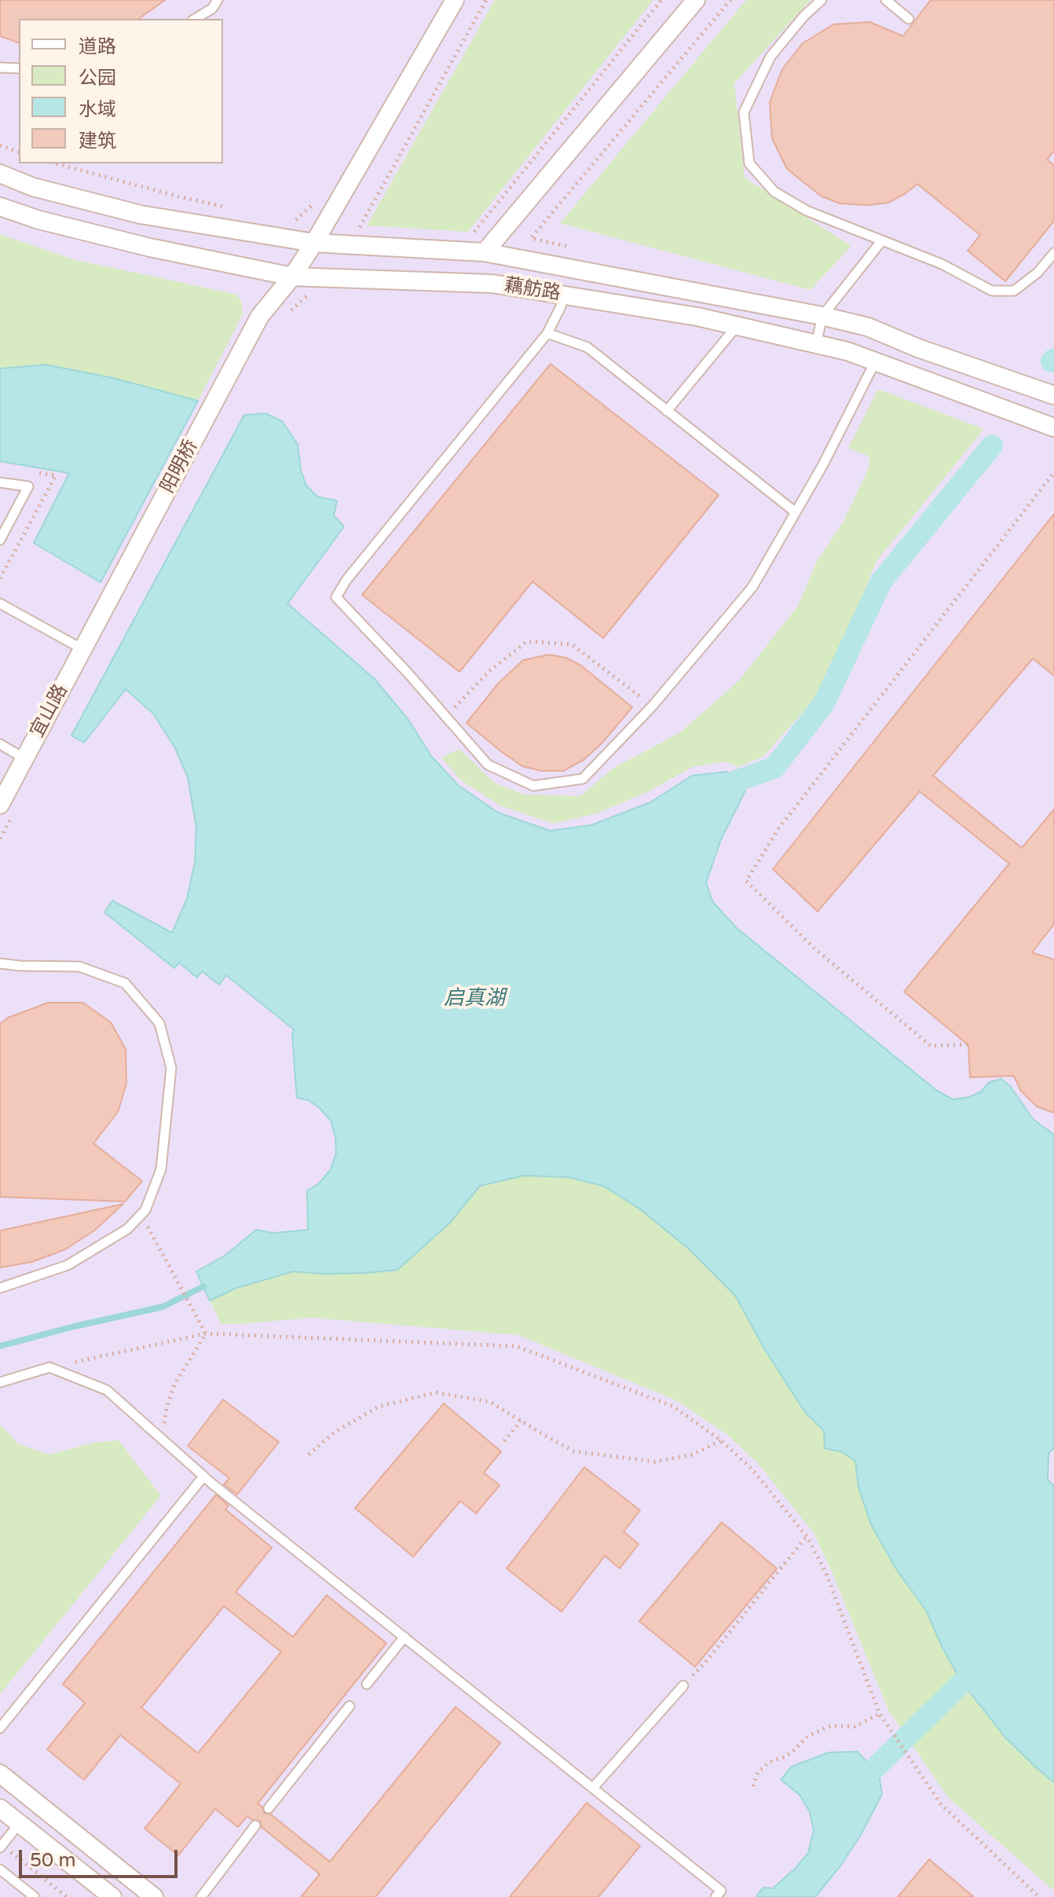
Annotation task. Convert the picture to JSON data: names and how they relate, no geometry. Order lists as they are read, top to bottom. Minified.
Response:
{"streets":{"street":["藕舫路","阳明桥","宜山路"]},"crossings":[["藕舫路","阳明桥"],["阳明桥","宜山路"]],"water":["启真湖"],"legend":["道路","公园","水域","建筑"],"scale_bar":"50 m"}
